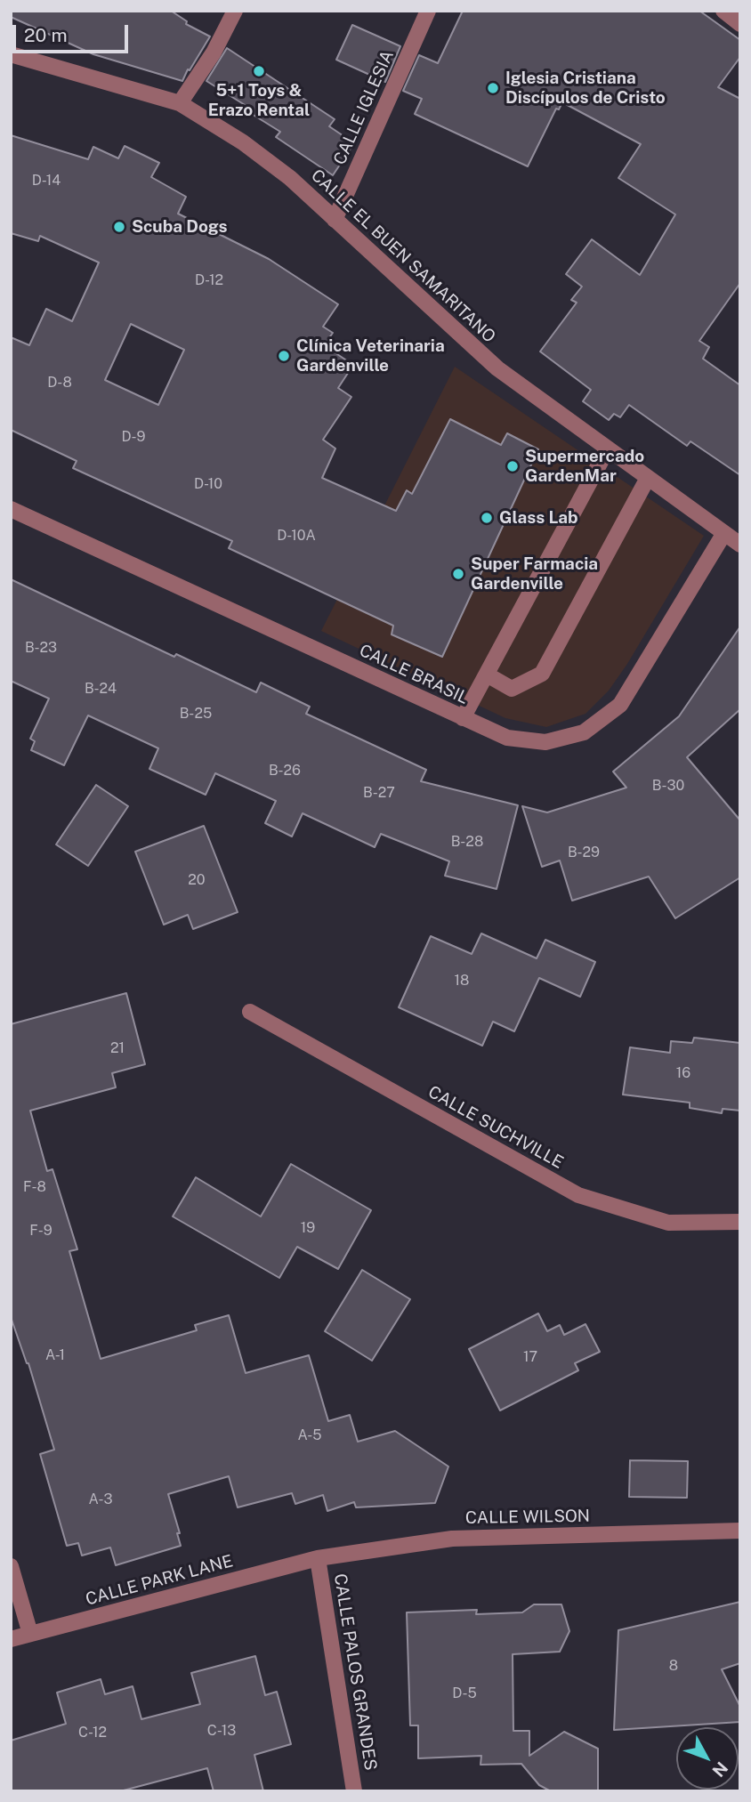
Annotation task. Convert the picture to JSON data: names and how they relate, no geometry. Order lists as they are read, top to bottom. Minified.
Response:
{"streets":{"street":["CALLE IGLESIA","CALLE EL BUEN SAMARITANO","CALLE BRASIL","CALLE SUCHVILLE","CALLE WILSON","CALLE PARK LANE","CALLE PALOS GRANDES"]},"crossings":[["CALLE IGLESIA","CALLE EL BUEN SAMARITANO"],["CALLE EL BUEN SAMARITANO","CALLE BRASIL"],["CALLE WILSON","CALLE PARK LANE"],["CALLE WILSON","CALLE PALOS GRANDES"],["CALLE PARK LANE","CALLE PALOS GRANDES"]],"places":["5+1 Toys & Erazo Rental","Iglesia Cristiana Discípulos de Cristo","Scuba Dogs","Clínica Veterinaria Gardenville","Supermercado GardenMar","Glass Lab","Super Farmacia Gardenville"],"house_numbers":["D-14","D-12","D-8","D-9","D-10","D-10A","B-23","B-24","B-25","B-26","B-30","B-27","B-28","B-29","20","18","21","16","F-8","19","F-9","A-1","17","A-5","A-3","8","D-5","C-13","C-12"],"scale_bar":"20 m","north":"bottom right"}
